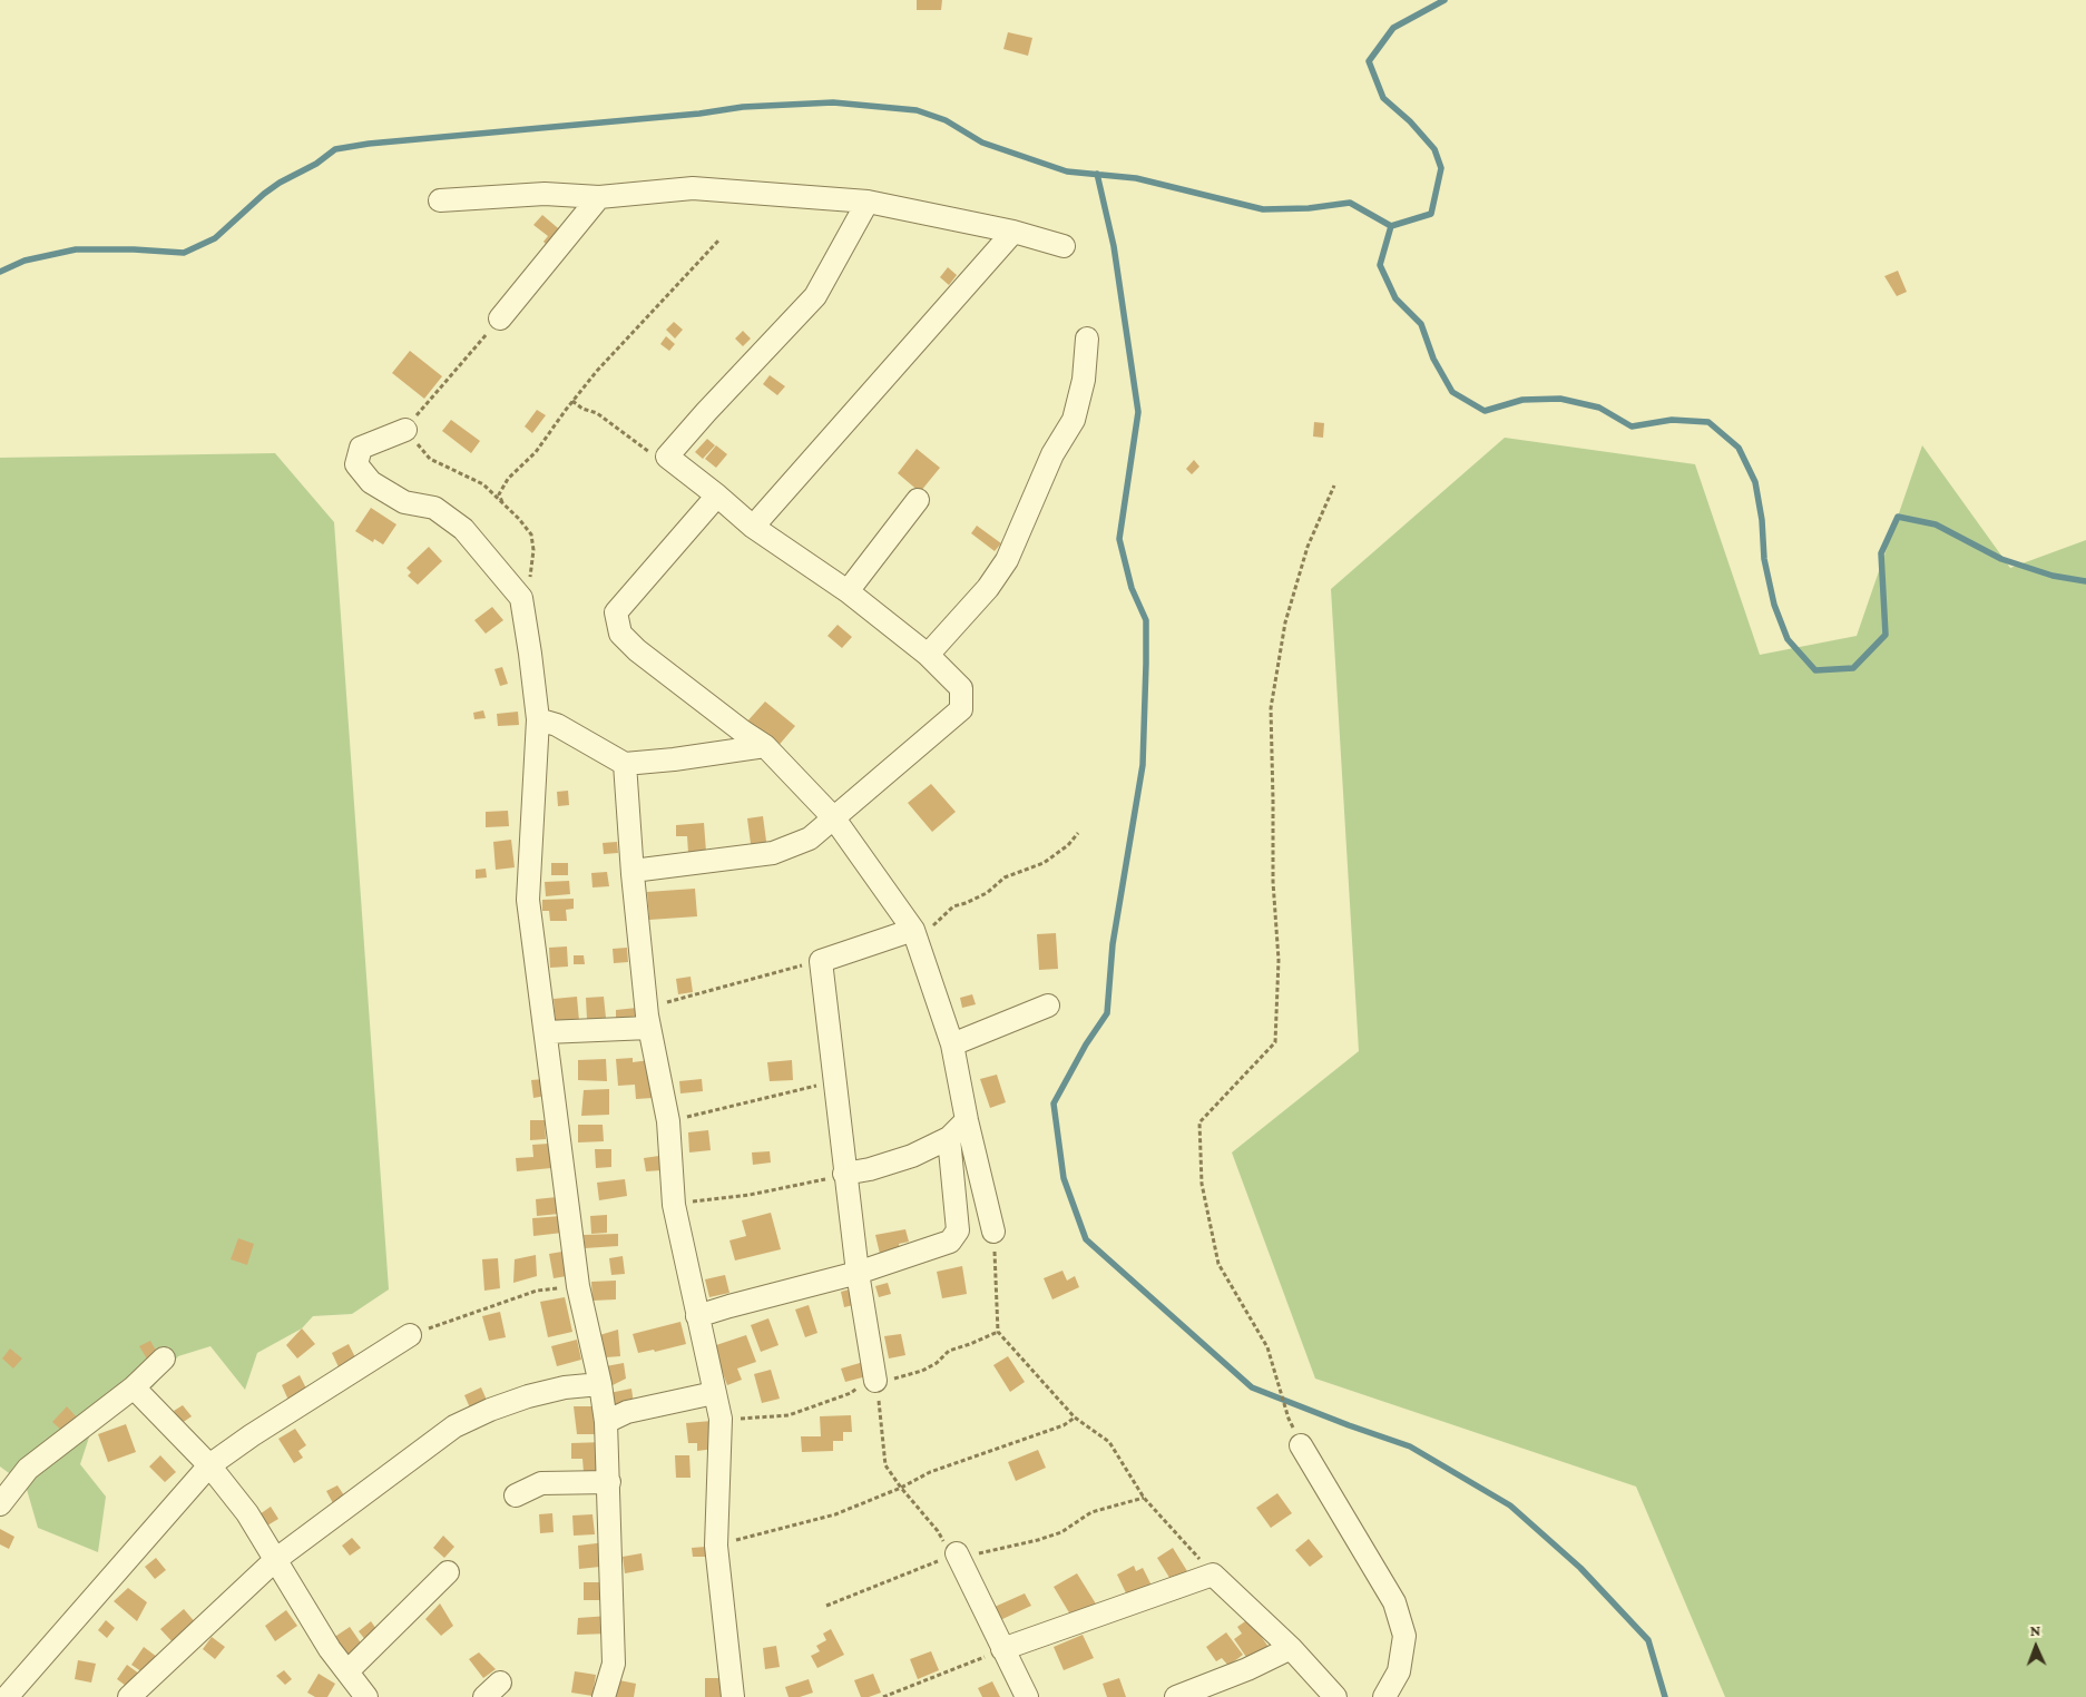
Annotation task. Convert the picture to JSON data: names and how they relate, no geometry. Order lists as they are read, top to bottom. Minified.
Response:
{"north":"top"}
